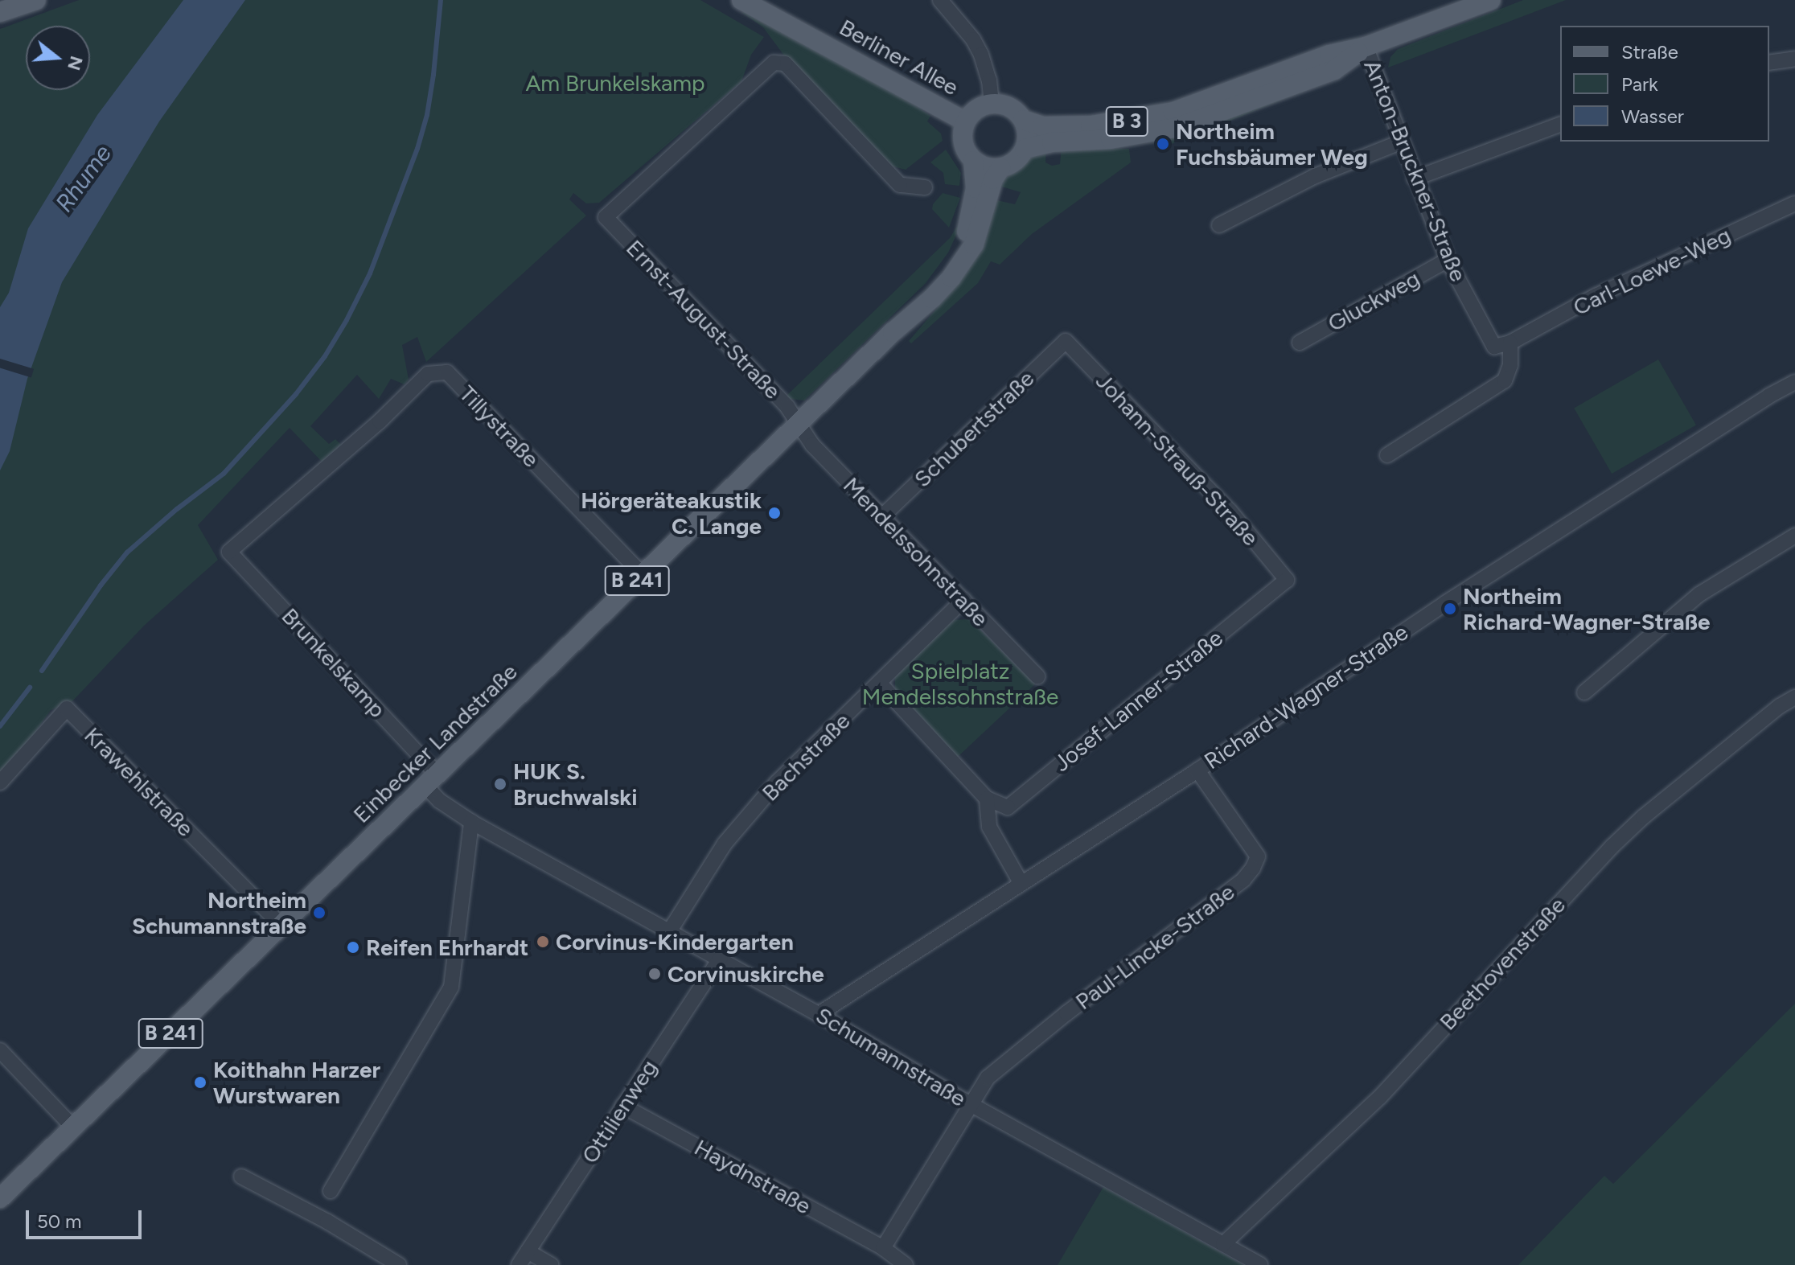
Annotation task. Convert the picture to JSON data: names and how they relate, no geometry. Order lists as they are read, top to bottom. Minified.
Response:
{"streets":{"main road":["Berliner Allee","B 3","B 241","Einbecker Landstraße"],"street":["Anton-Bruckner-Straße","Carl-Loewe-Weg","Gluckweg","Ernst-August-Straße","Tillystraße","Schubertstraße","Johann-Strauß-Straße","Mendelssohnstraße","Brunkelskamp","Richard-Wagner-Straße","Josef-Lanner-Straße","Bachstraße","Krawehlstraße","Paul-Lincke-Straße","Beethovenstraße","Schumannstraße","Ottilienweg","Haydnstraße"]},"crossings":[["Berliner Allee","B 3"],["Berliner Allee","Einbecker Landstraße"],["B 3","Anton-Bruckner-Straße"],["B 3","Einbecker Landstraße"],["Anton-Bruckner-Straße","Carl-Loewe-Weg"],["Anton-Bruckner-Straße","Gluckweg"],["Ernst-August-Straße","Mendelssohnstraße"],["Ernst-August-Straße","Einbecker Landstraße"],["Tillystraße","Brunkelskamp"],["Tillystraße","Einbecker Landstraße"],["Schubertstraße","Johann-Strauß-Straße"],["Schubertstraße","Mendelssohnstraße"],["Johann-Strauß-Straße","Josef-Lanner-Straße"],["Mendelssohnstraße","Einbecker Landstraße"],["Mendelssohnstraße","Bachstraße"],["Brunkelskamp","Einbecker Landstraße"],["Brunkelskamp","Schumannstraße"],["Richard-Wagner-Straße","Paul-Lincke-Straße"],["Richard-Wagner-Straße","Schumannstraße"],["Einbecker Landstraße","Krawehlstraße"],["Einbecker Landstraße","Schumannstraße"],["Bachstraße","Schumannstraße"],["Paul-Lincke-Straße","Schumannstraße"],["Beethovenstraße","Schumannstraße"],["Schumannstraße","Ottilienweg"],["Ottilienweg","Haydnstraße"]],"water":["Rhume"],"parks":["Am Brunkelskamp","Spielplatz Mendelssohnstraße"],"places":["Northeim Fuchsbäumer Weg","Hörgeräteakustik C. Lange","Northeim Richard-Wagner-Straße","HUK S. Bruchwalski","Northeim Schumannstraße","Corvinus-Kindergarten","Reifen Ehrhardt","Corvinuskirche","Koithahn Harzer Wurstwaren"],"legend":["Straße","Park","Wasser"],"scale_bar":"50 m","north":"right"}
